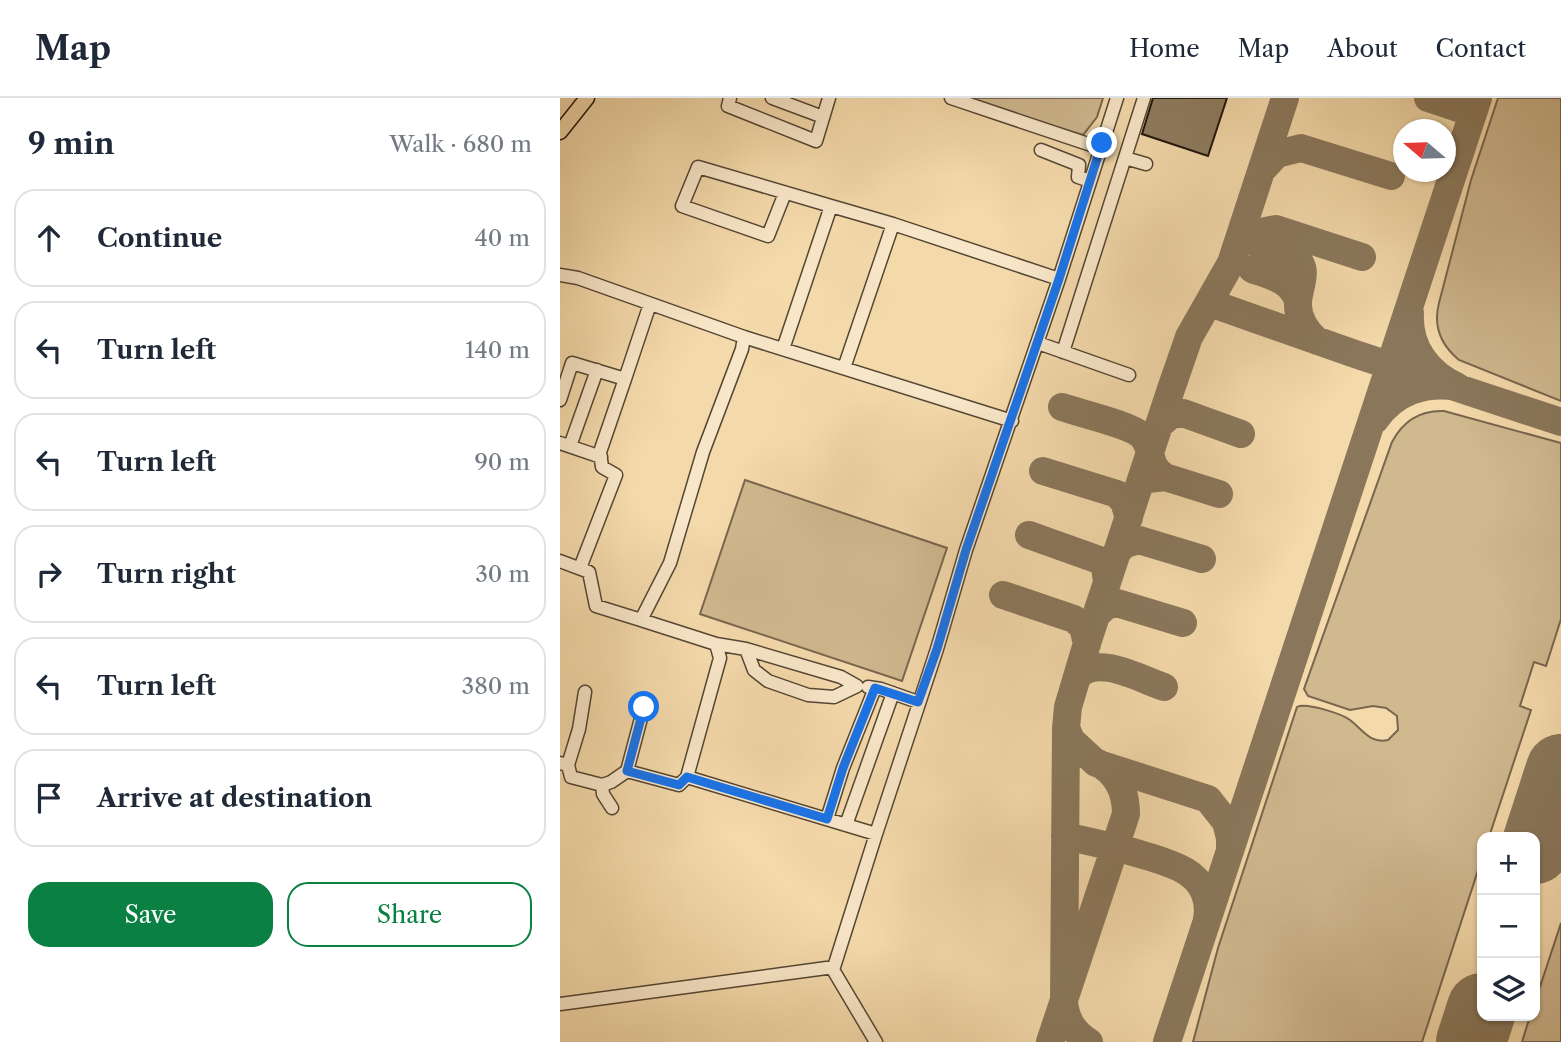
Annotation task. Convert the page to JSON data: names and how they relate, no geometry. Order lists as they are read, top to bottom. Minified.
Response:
{"north":"left","page":{"header":"Map","nav":["Home","Map","About","Contact"],"heading":["9 min","Walk · 680 m"],"list":[["Continue","40 m"],["Turn left","140 m"],["Turn left","90 m"],["Turn right","30 m"],["Turn left","380 m"],"Arrive at destination"],"map_buttons":["+","−"],"buttons":["Save","Share"]}}
